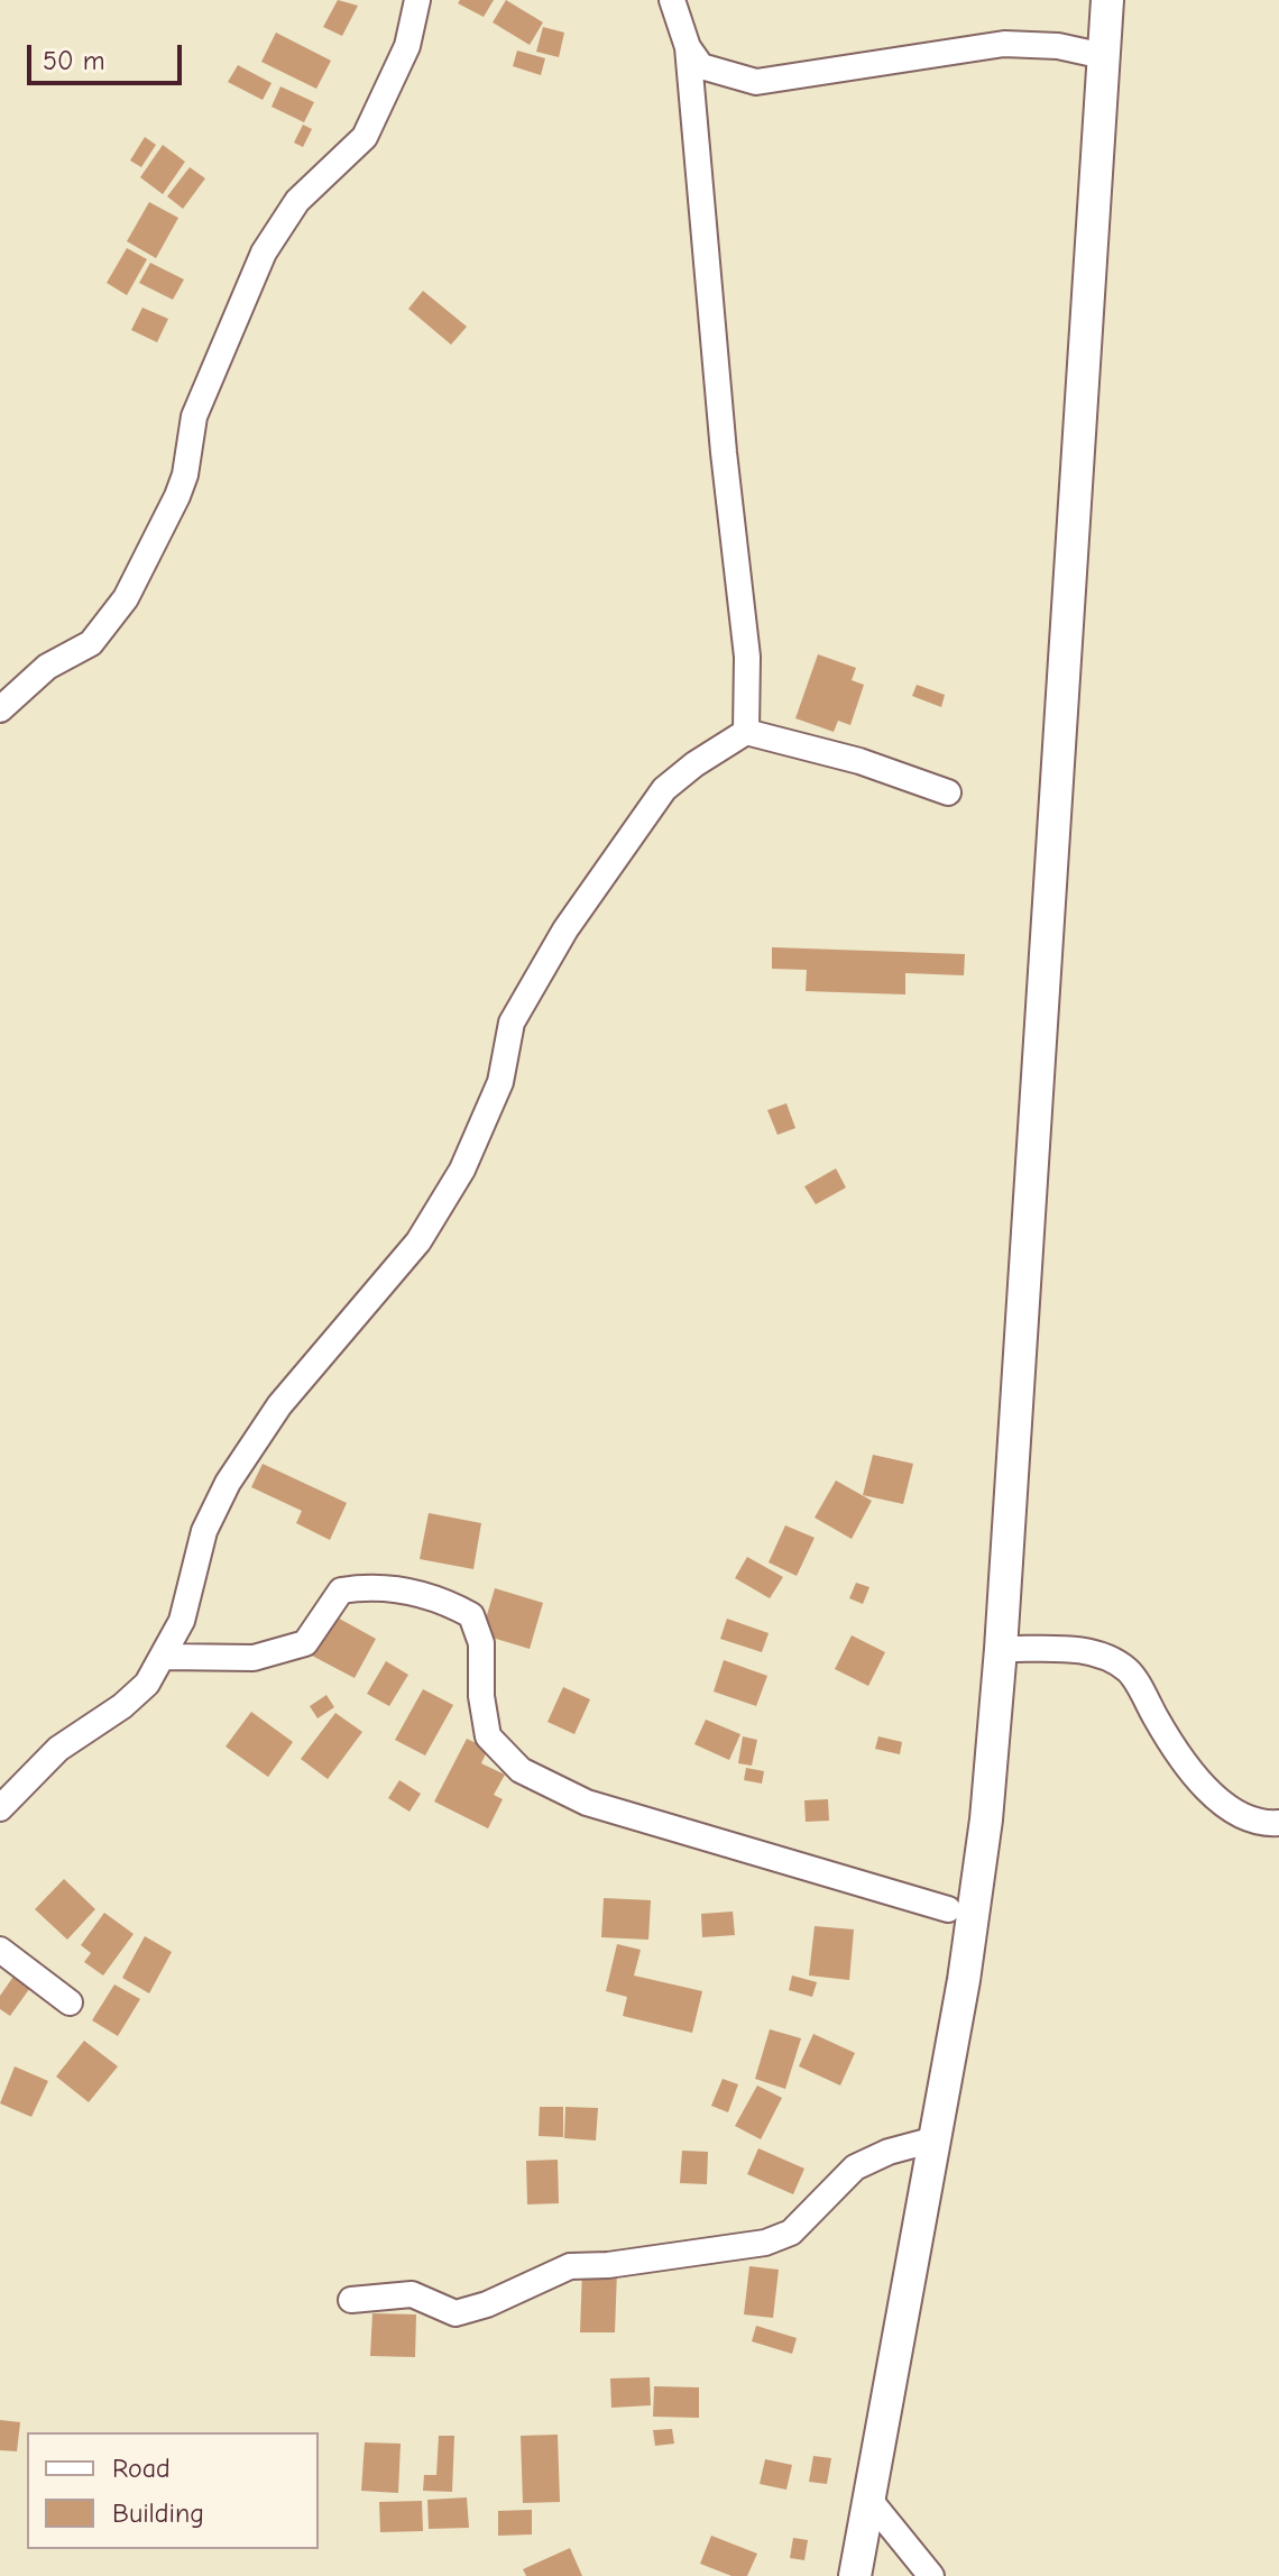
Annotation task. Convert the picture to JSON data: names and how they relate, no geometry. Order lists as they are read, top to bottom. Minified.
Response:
{"legend":["Road","Building"],"scale_bar":"50 m"}
